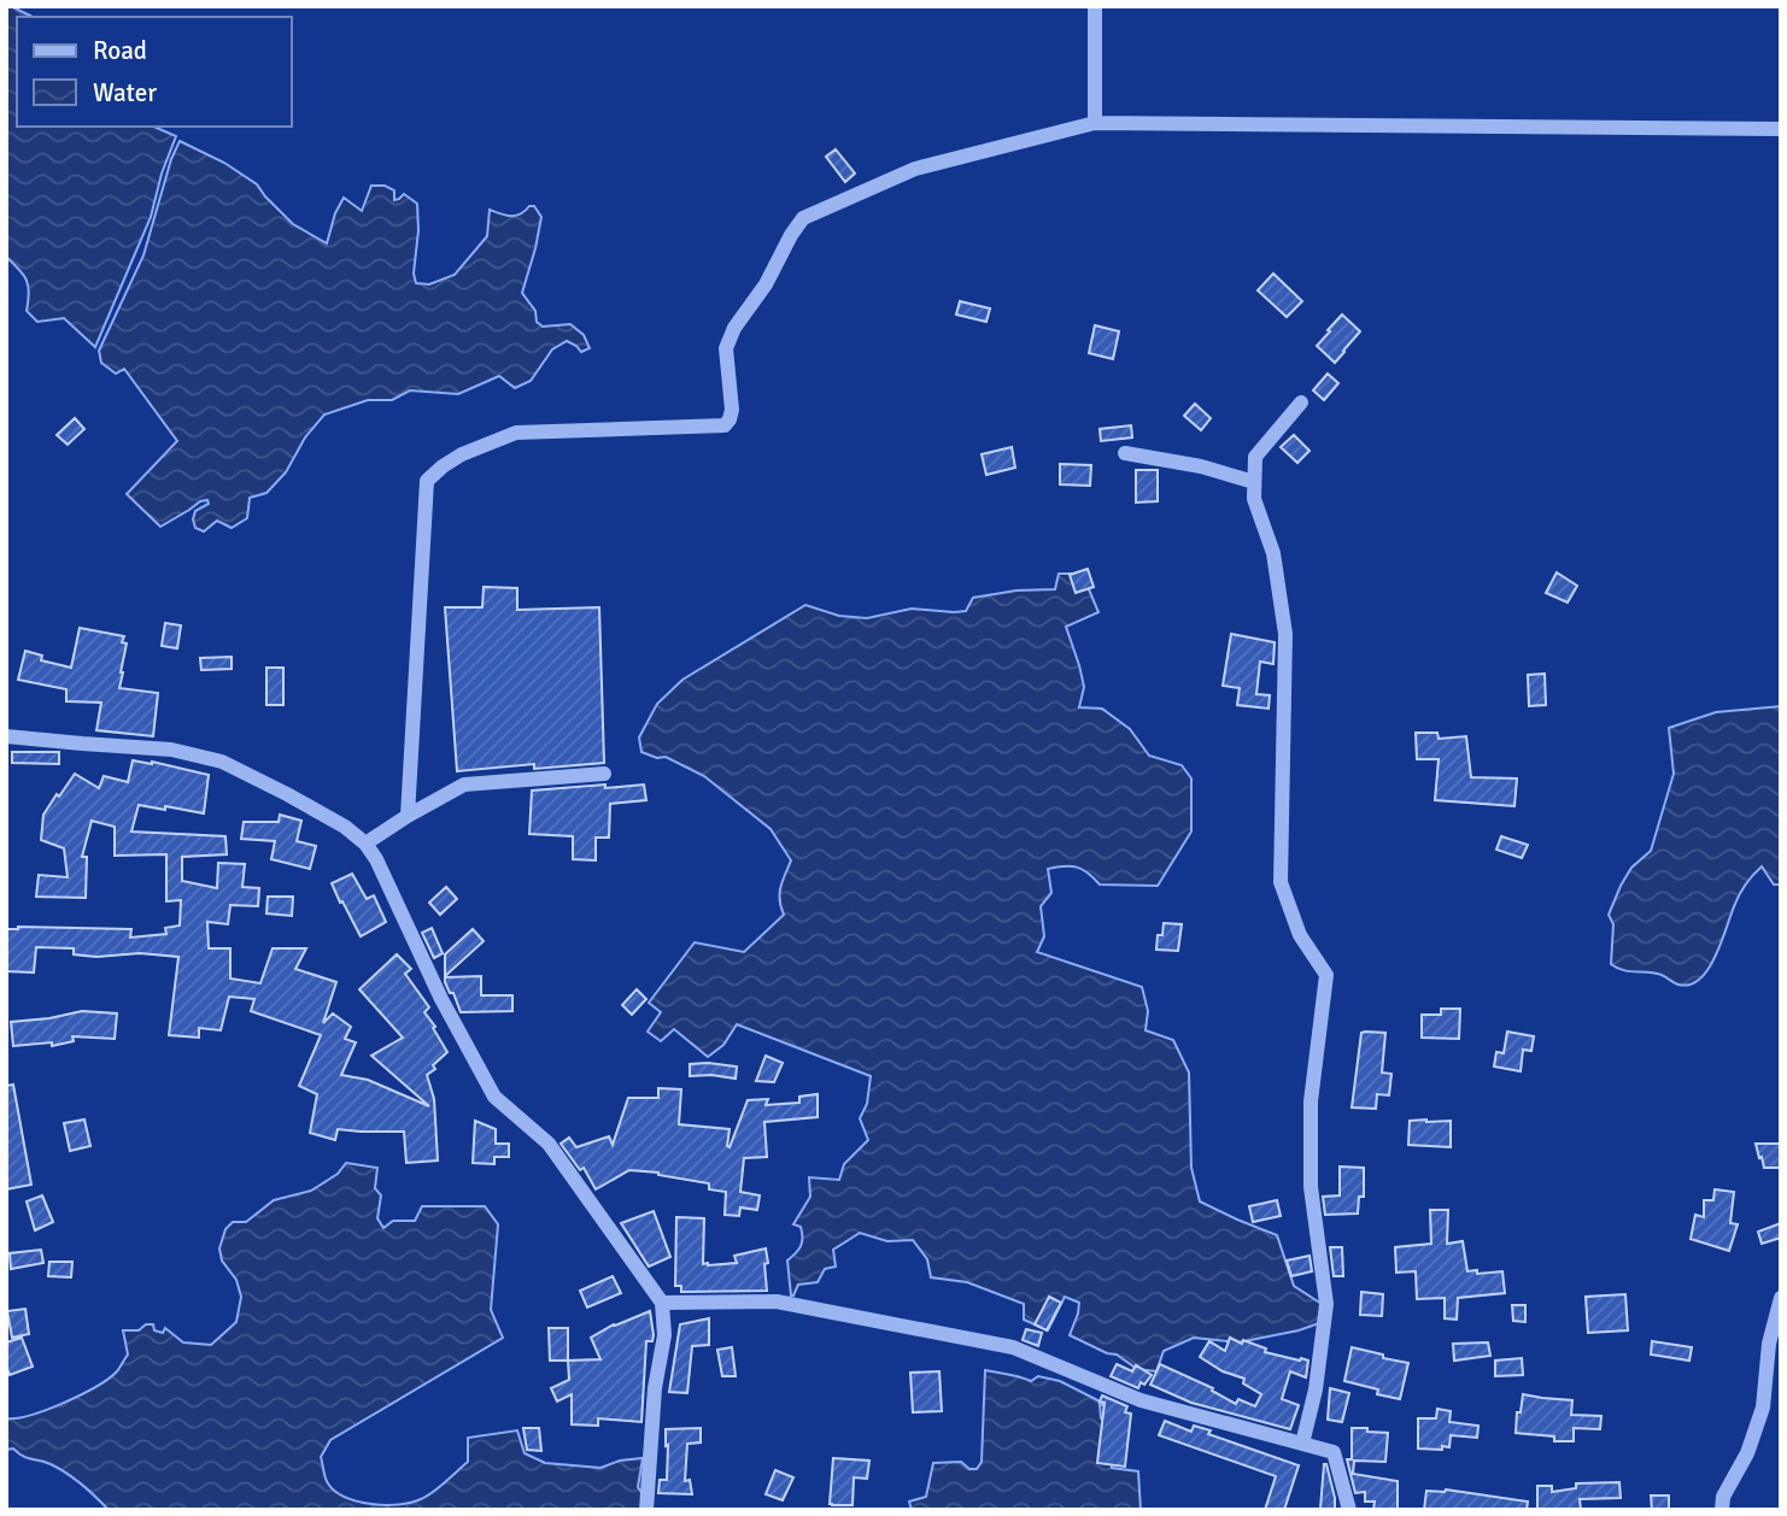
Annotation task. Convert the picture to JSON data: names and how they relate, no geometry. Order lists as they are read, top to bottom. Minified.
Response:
{"legend":["Road","Water"]}
